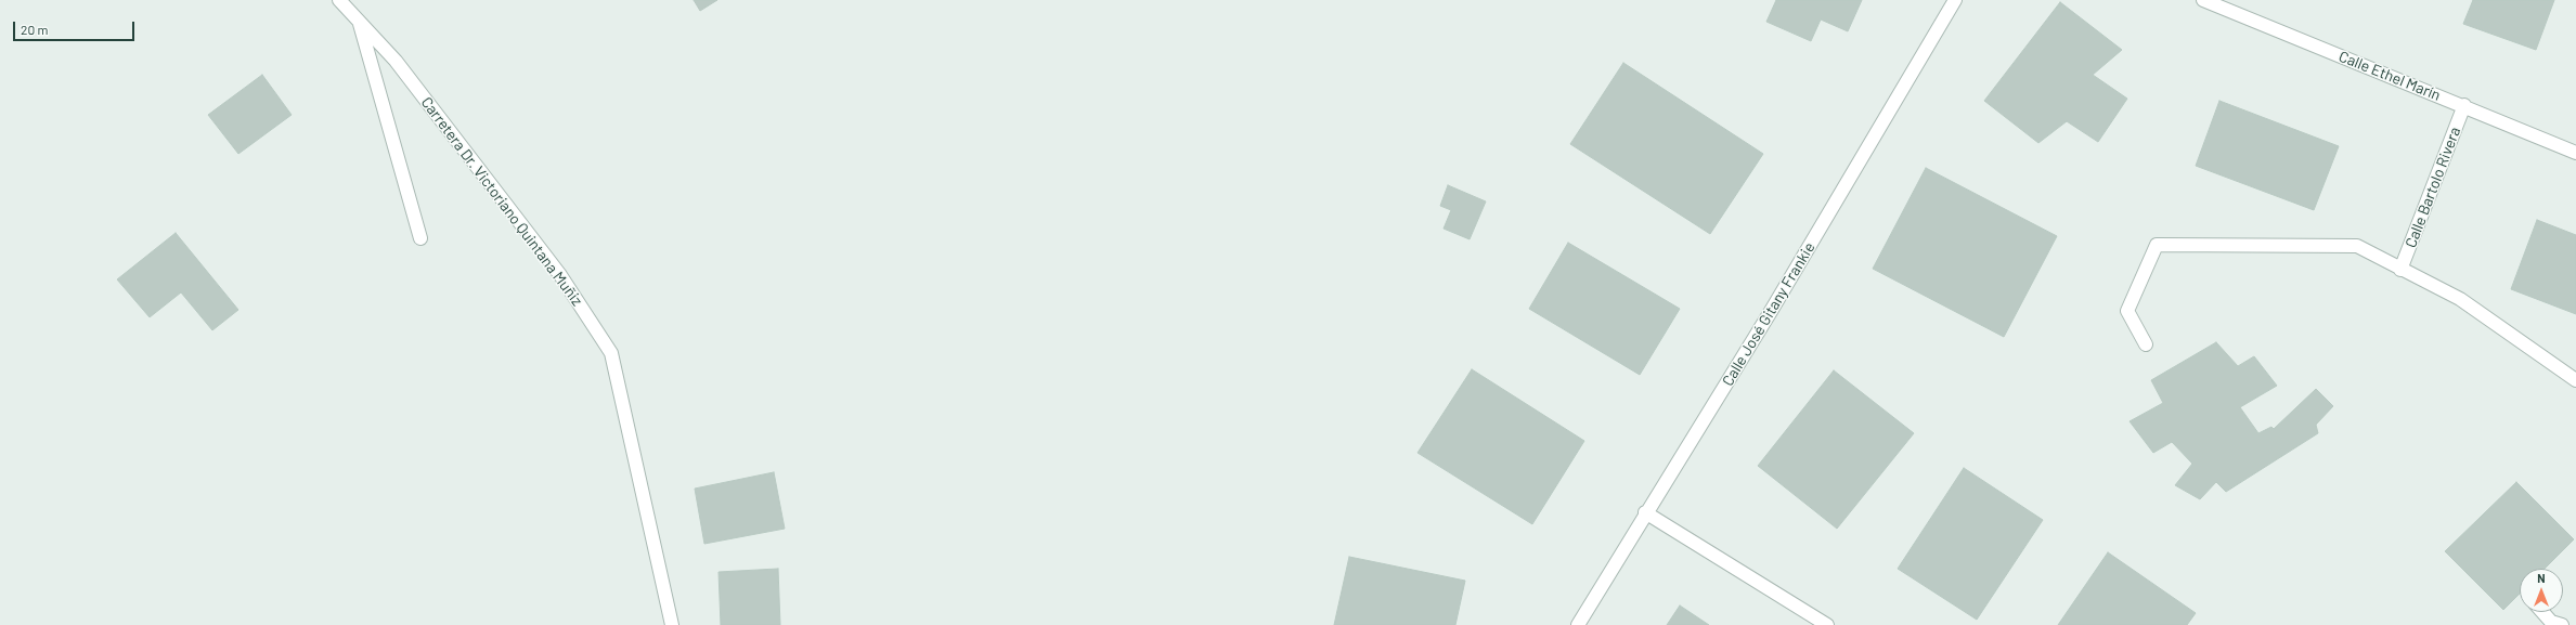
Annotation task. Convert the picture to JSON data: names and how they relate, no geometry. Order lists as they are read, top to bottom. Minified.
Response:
{"streets":{"street":["Calle Ethel Marín","Calle Bartolo Rivera","Carretera Dr. Victoriano Quintana Muñiz","Calle José Gitany Frankie"]},"crossings":[["Calle Ethel Marín","Calle Bartolo Rivera"]],"scale_bar":"20 m","north":"top"}
